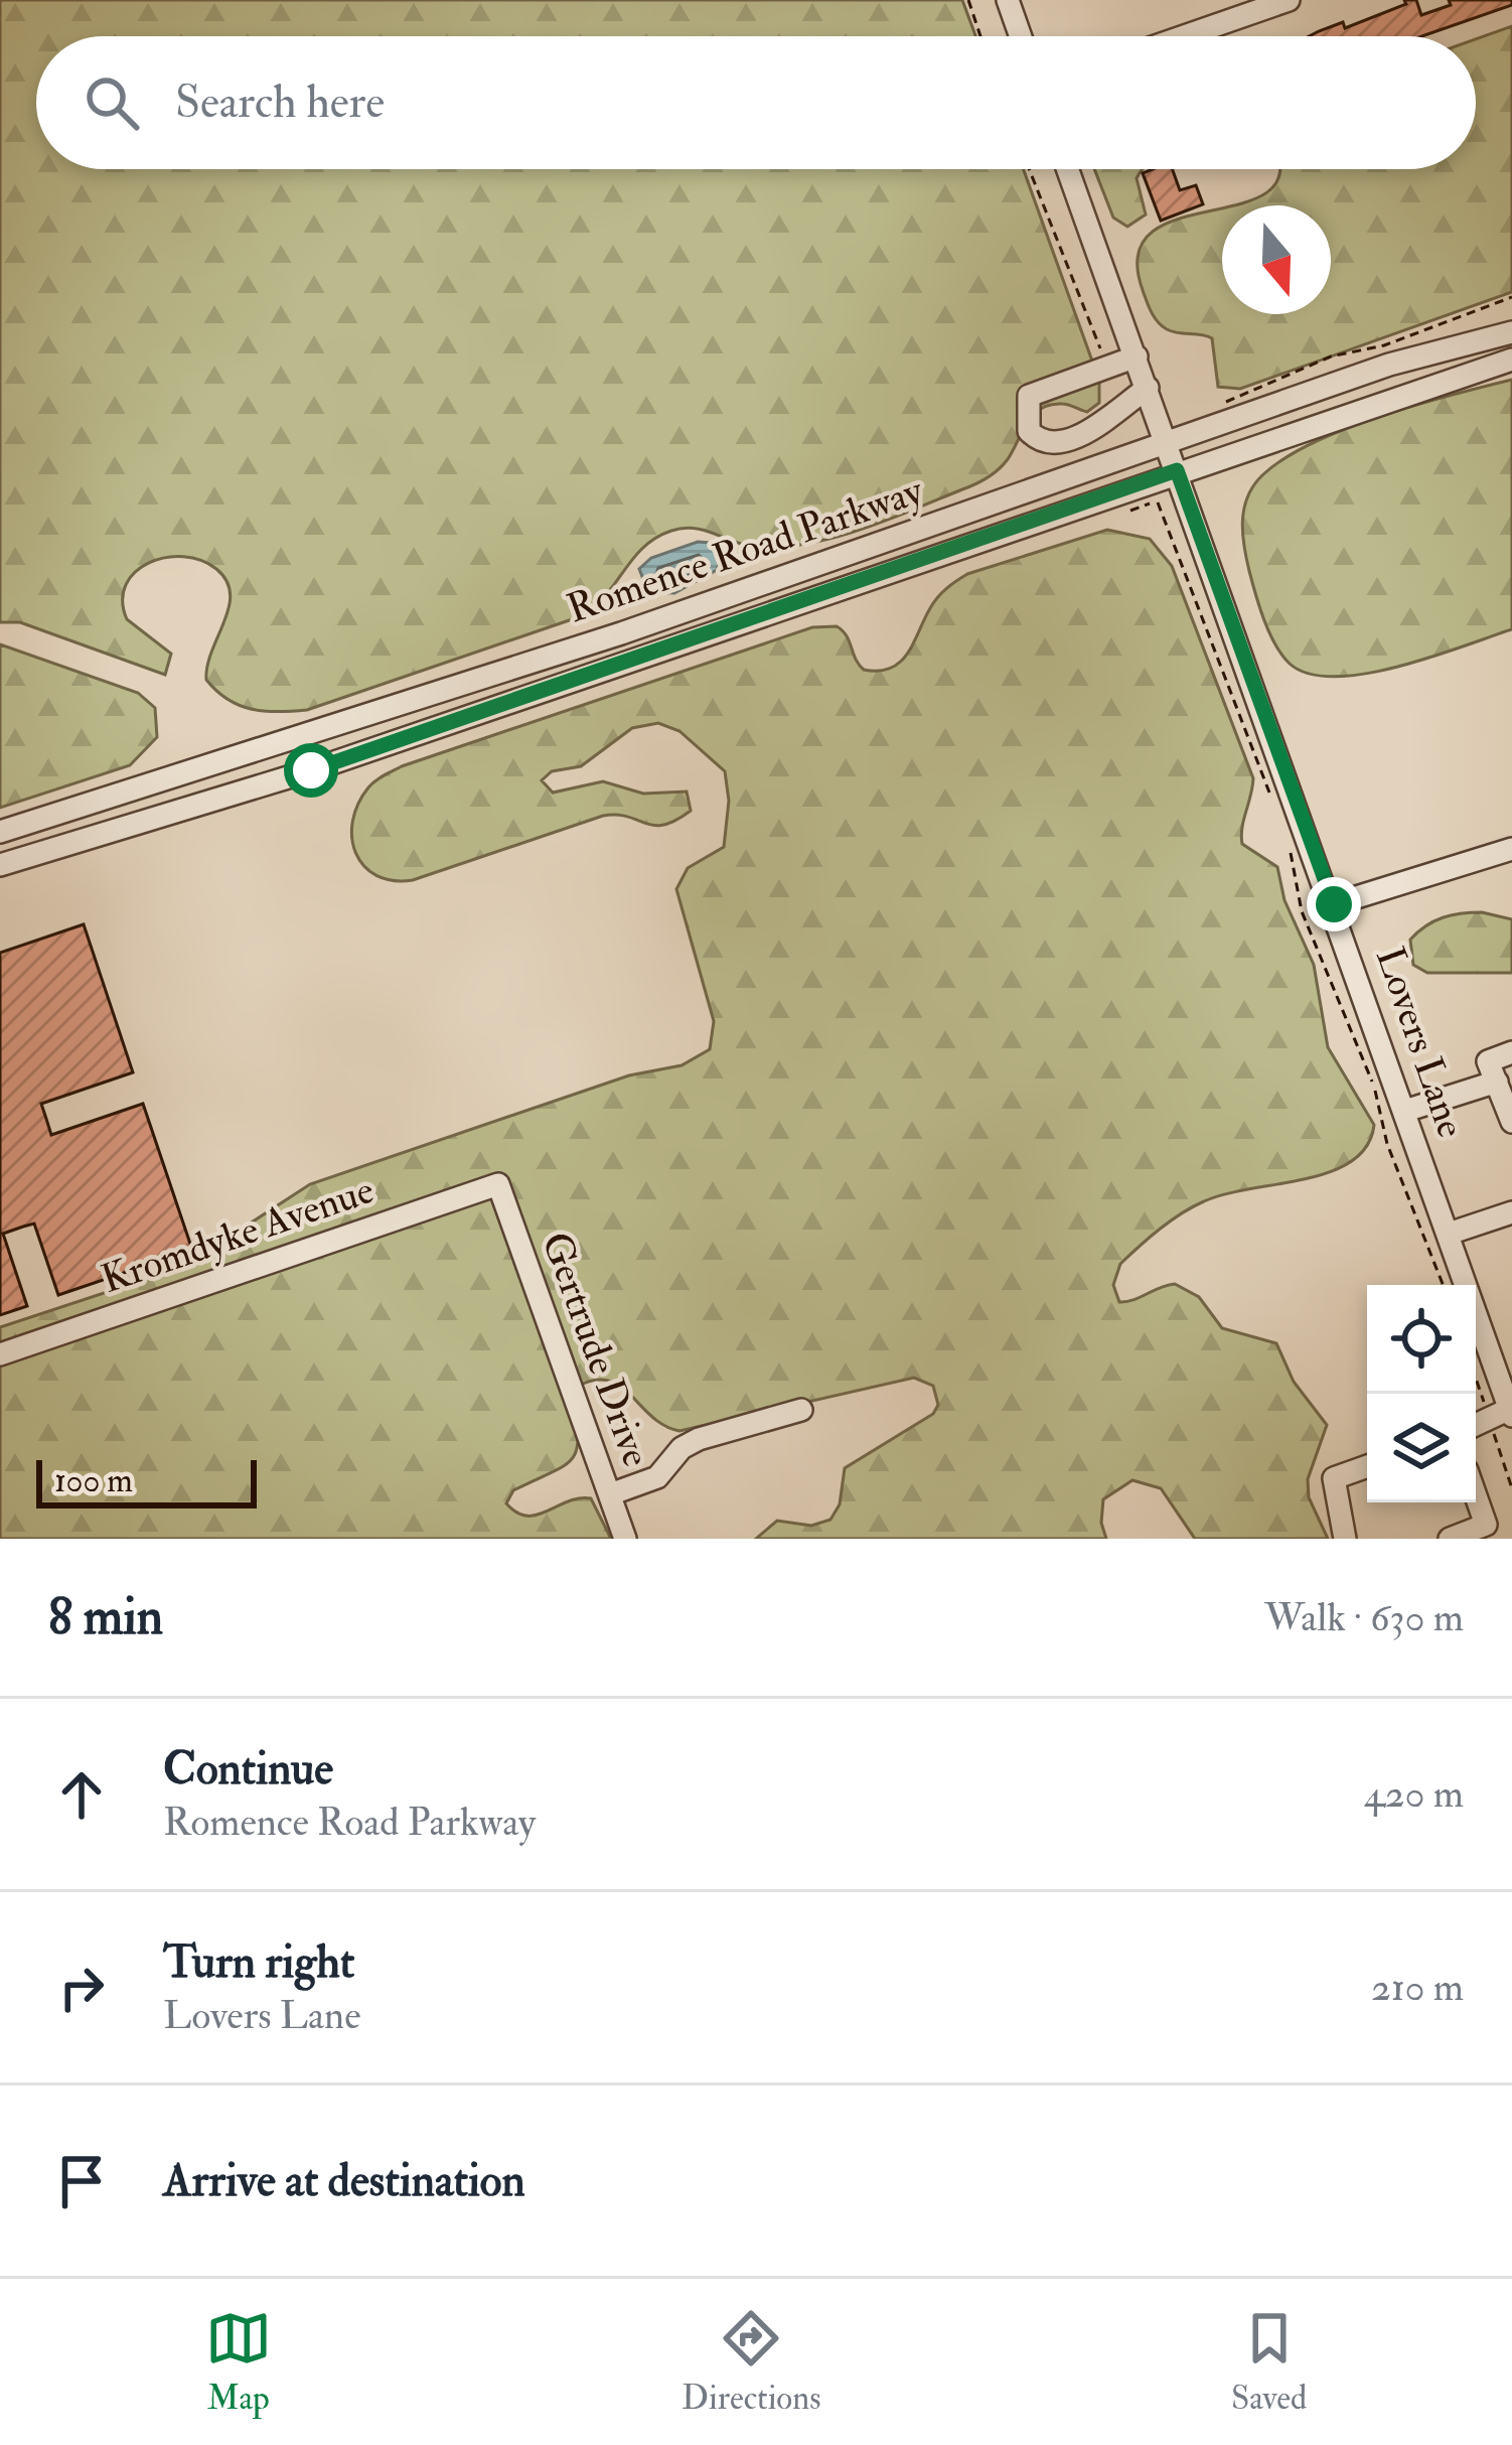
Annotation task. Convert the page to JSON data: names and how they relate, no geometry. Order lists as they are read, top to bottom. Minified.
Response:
{"streets":{"street":["Romence Road Parkway","Lovers Lane","Kromdyke Avenue","Gertrude Drive"]},"crossings":[["Romence Road Parkway","Lovers Lane"],["Kromdyke Avenue","Gertrude Drive"]],"scale_bar":"100 m","north":"bottom","page":{"search":"Search here","scale":"100 m","heading":["8 min","Walk · 630 m"],"list":[["Continue","Romence Road Parkway","420 m"],["Turn right","Lovers Lane","210 m"],"Arrive at destination"],"nav":["Map","Directions","Saved"]}}
